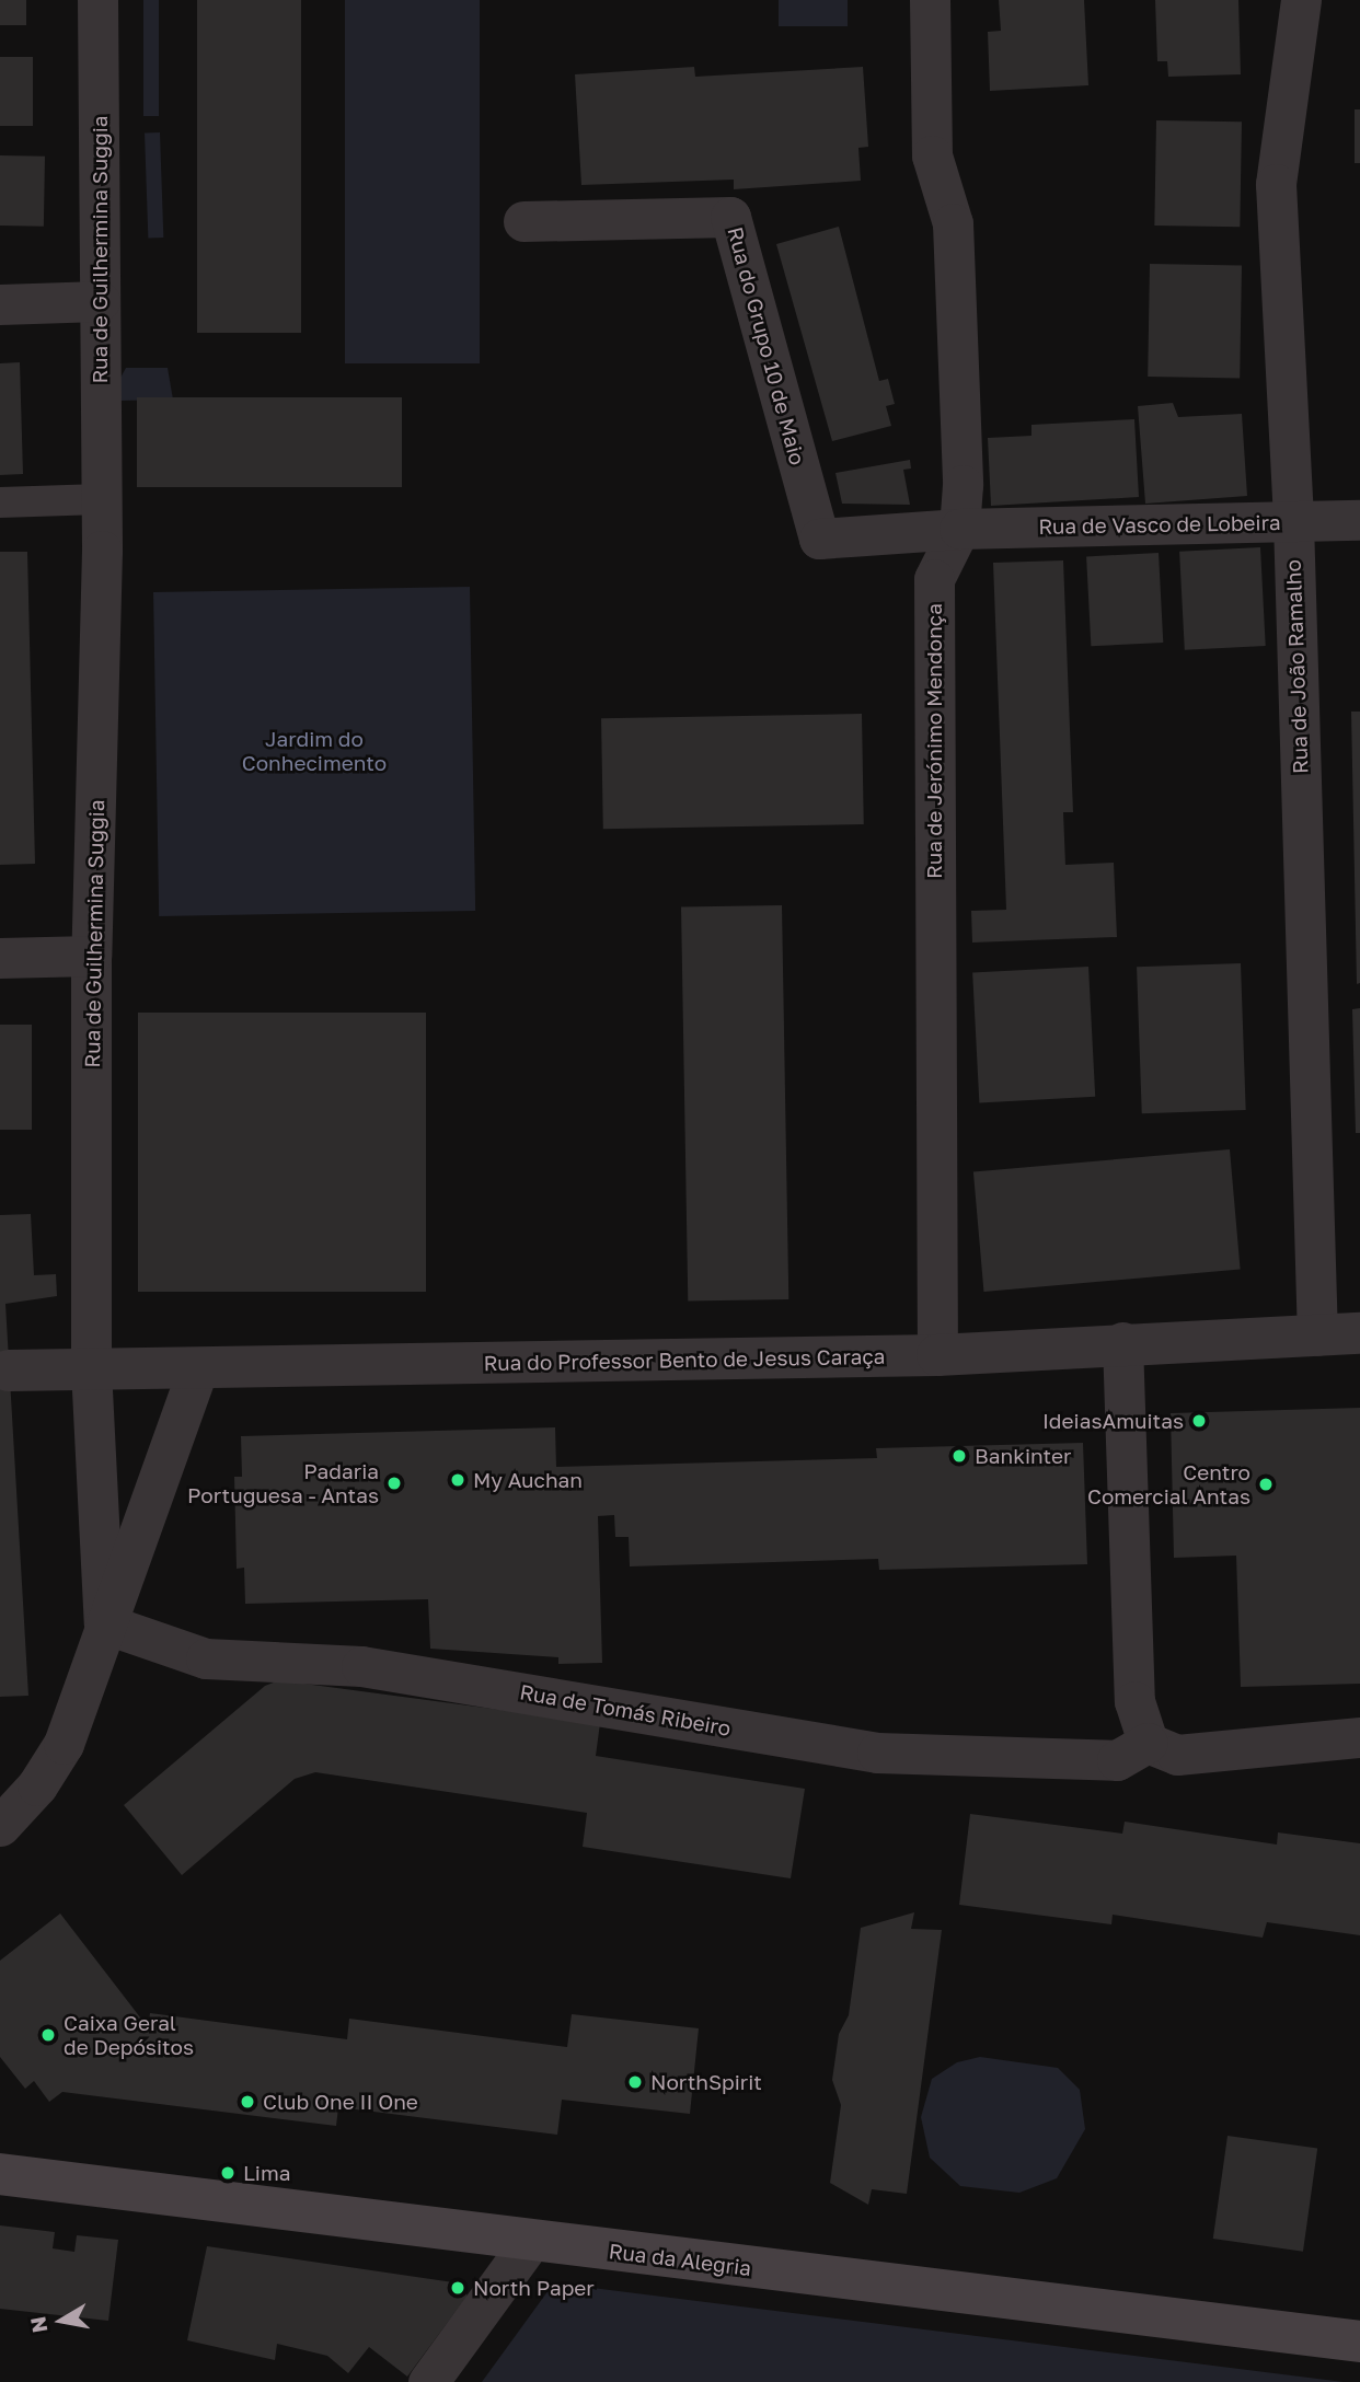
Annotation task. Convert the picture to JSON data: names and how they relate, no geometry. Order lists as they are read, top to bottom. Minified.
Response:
{"streets":{"main road":["Rua da Alegria"],"street":["Rua de Guilhermina Suggia","Rua do Grupo 10 de Maio","Rua de Vasco de Lobeira","Rua de João Ramalho","Rua de Jerónimo Mendonça","Rua do Professor Bento de Jesus Caraça","Rua de Tomás Ribeiro"]},"crossings":[["Rua de Guilhermina Suggia","Rua do Professor Bento de Jesus Caraça"],["Rua de Guilhermina Suggia","Rua de Tomás Ribeiro"],["Rua do Grupo 10 de Maio","Rua de Vasco de Lobeira"],["Rua do Grupo 10 de Maio","Rua de Jerónimo Mendonça"],["Rua de Vasco de Lobeira","Rua de João Ramalho"],["Rua de Vasco de Lobeira","Rua de Jerónimo Mendonça"],["Rua de João Ramalho","Rua do Professor Bento de Jesus Caraça"],["Rua de Jerónimo Mendonça","Rua do Professor Bento de Jesus Caraça"]],"parks":["Jardim do Conhecimento"],"places":["IdeiasAmuitas","Bankinter","My Auchan","Padaria Portuguesa - Antas","Centro Comercial Antas","Caixa Geral de Depósitos","NorthSpirit","Club One II One","Lima","North Paper"],"north":"left"}
